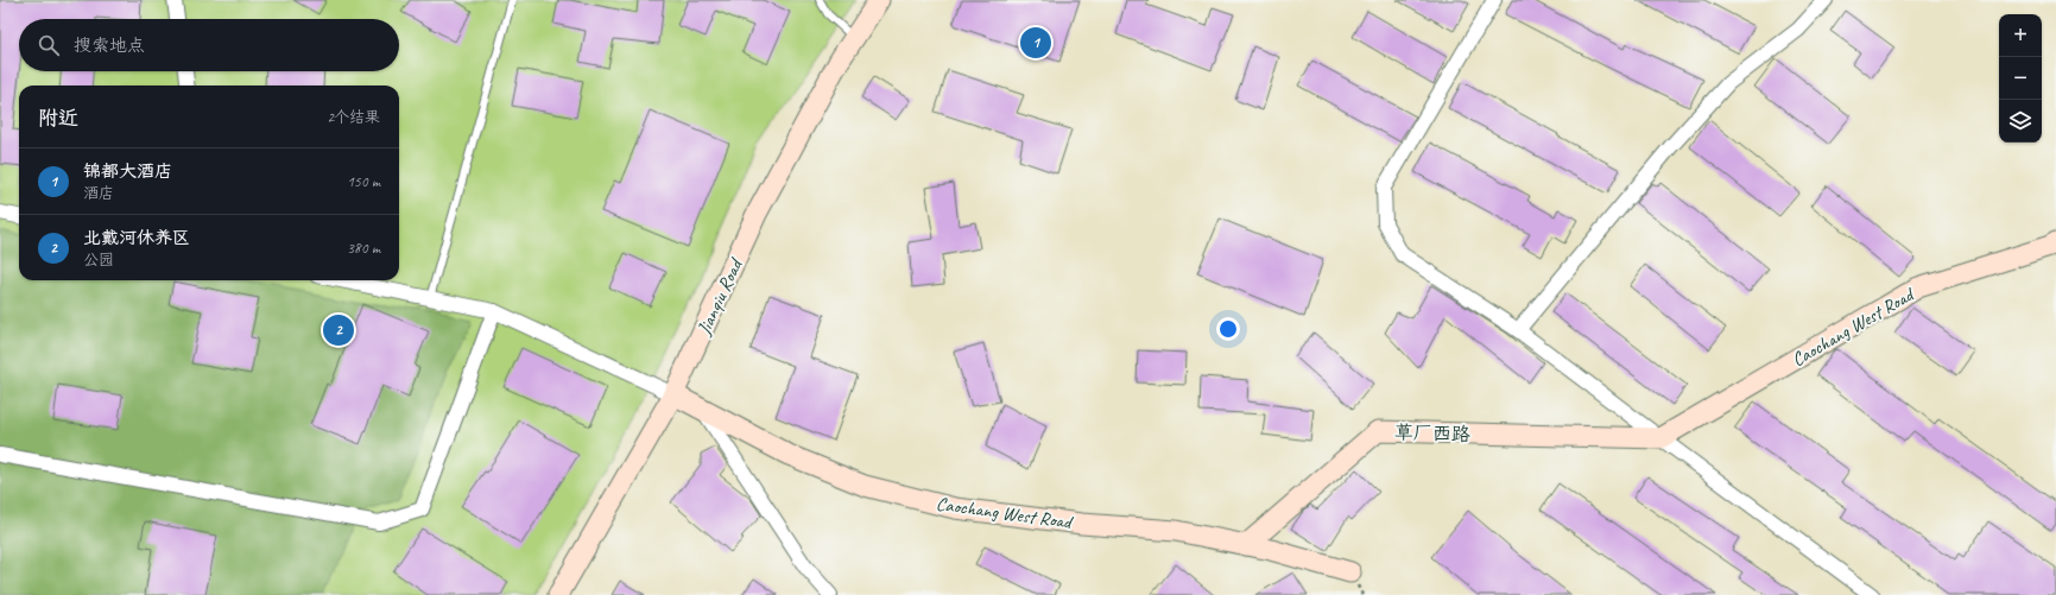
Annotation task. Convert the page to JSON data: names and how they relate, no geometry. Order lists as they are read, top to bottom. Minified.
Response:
{"streets":{"main road":["Jianqiu Road","Caochang West Road","草厂西路"]},"crossings":[["Jianqiu Road","Caochang West Road"],["Caochang West Road","草厂西路"]],"page":{"map_buttons":["+","−"],"search":"搜索地点","pins":["1","2"],"heading":["附近","2个结果"],"list":[{"mark":"1","name":"锦都大酒店","note":"酒店","value":"150 m"},{"mark":"2","name":"北戴河休养区","note":"公园","value":"380 m"}]}}
